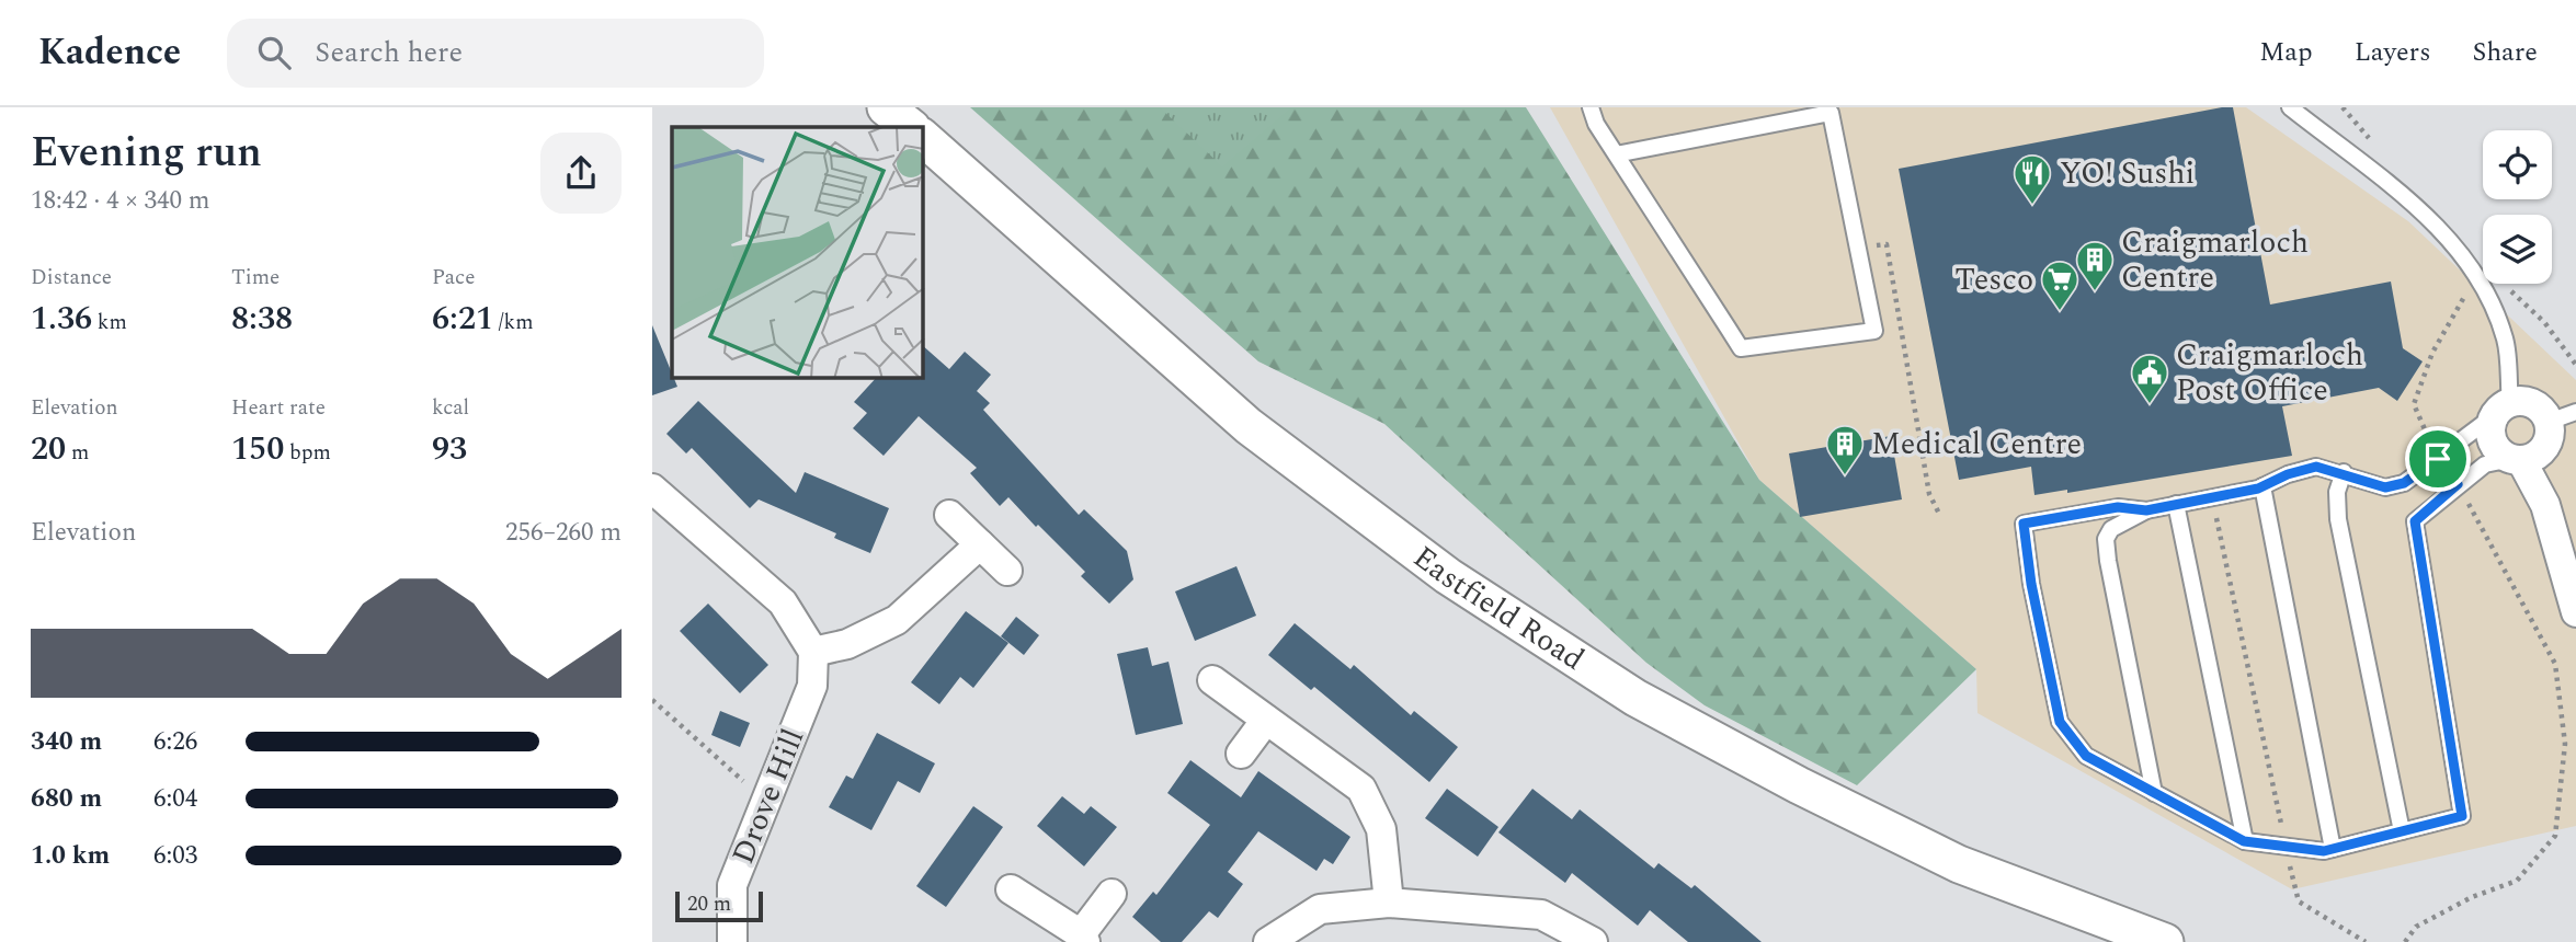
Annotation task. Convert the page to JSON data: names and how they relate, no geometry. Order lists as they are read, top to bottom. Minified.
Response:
{"streets":{"street":["Eastfield Road","Drove Hill"]},"places":{"restaurant":["YO! Sushi"],"building":["Craigmarloch Centre","Medical Centre"],"supermarket":["Tesco"],"public building":["Craigmarloch Post Office"]},"scale_bar":"20 m","page":{"header":"Kadence","search":"Search here","nav":["Map","Layers","Share"],"heading":["Evening run","18:42 · 4 × 340 m"],"stats":[["Distance","1.36 km"],["Time","8:38"],["Pace","6:21 /km"],["Elevation","20 m"],["Heart rate","150 bpm"],["kcal","93"]],"chart":["Elevation","256–260 m"],"list":[{"name":"340 m","note":"6:26"},{"name":"680 m","note":"6:04"},{"name":"1.0 km","note":"6:03"}],"scale":"20 m"}}
